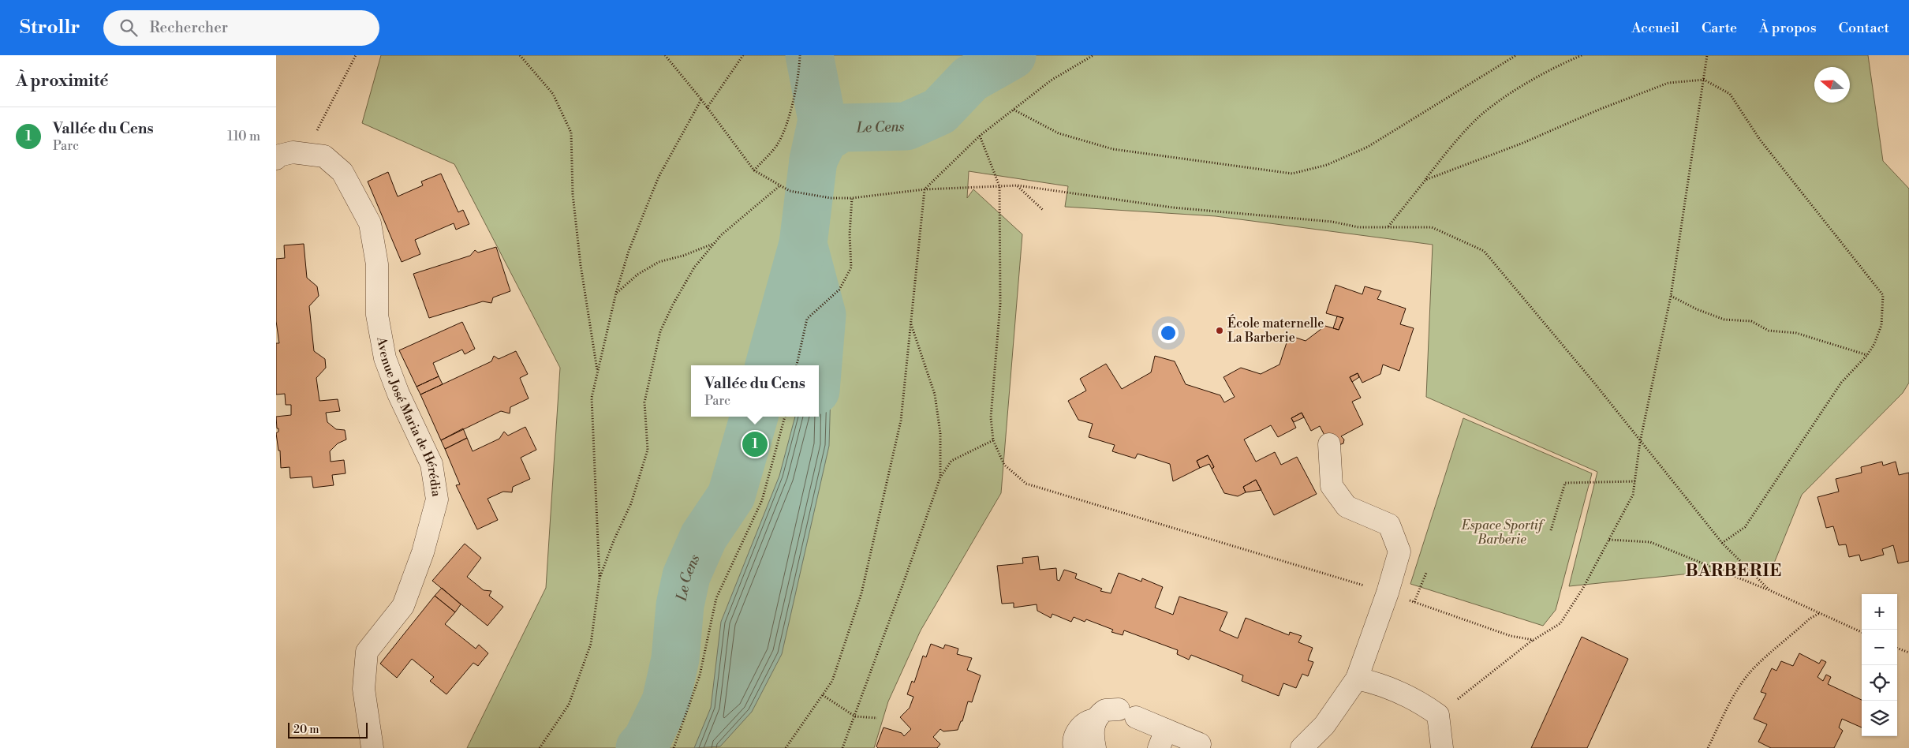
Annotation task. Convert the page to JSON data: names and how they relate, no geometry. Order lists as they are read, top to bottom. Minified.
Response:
{"streets":{"street":["Avenue José Maria de Hérédia"]},"districts":["BARBERIE"],"water":["Le Cens"],"parks":["Espace Sportif Barberie"],"places":["École maternelle La Barberie"],"scale_bar":"20 m","north":"left","page":{"header":"Strollr","search":"Rechercher","nav":["Accueil","Carte","À propos","Contact"],"heading":"À proximité","list":[{"mark":"1","name":"Vallée du Cens","note":"Parc","value":"110 m"}],"popup":["Vallée du Cens","Parc"],"pins":"1","map_buttons":["+","−"],"scale":"20 m"}}
